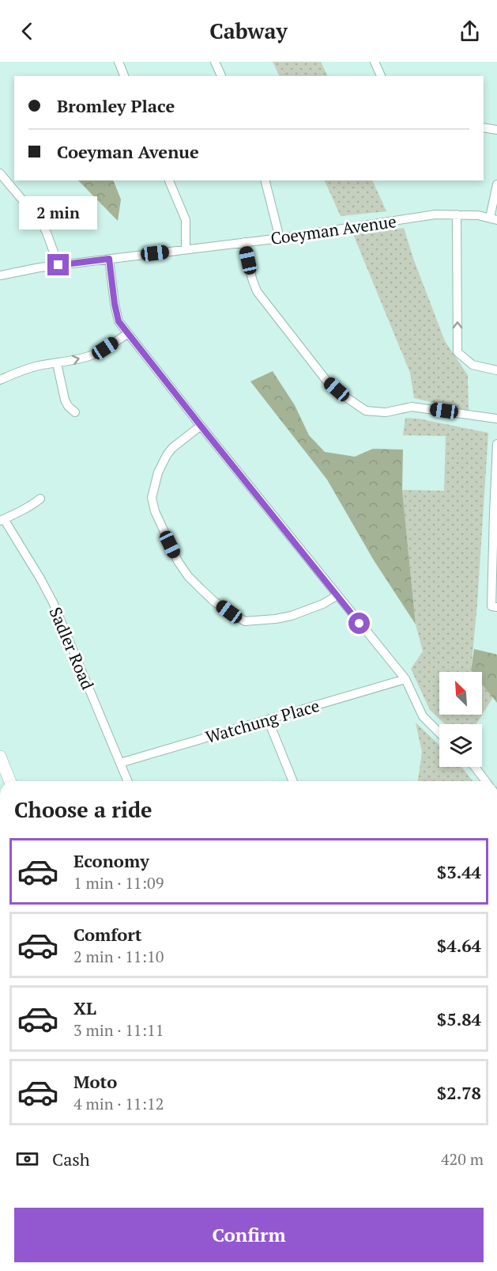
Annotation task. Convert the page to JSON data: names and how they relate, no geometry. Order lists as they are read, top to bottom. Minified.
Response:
{"streets":{"street":["Coeyman Avenue","Sadler Road","Watchung Place"]},"crossings":[["Sadler Road","Watchung Place"]],"north":"top left","page":{"header":"Cabway","banner":["Bromley Place","Coeyman Avenue"],"bubble":"2 min","heading":"Choose a ride","list":[{"name":"Economy","note":"1 min · 11:09","value":"$3.44"},{"name":"Comfort","note":"2 min · 11:10","value":"$4.64"},{"name":"XL","note":"3 min · 11:11","value":"$5.84"},{"name":"Moto","note":"4 min · 11:12","value":"$2.78"}],"pay":["Cash","420 m"],"buttons":"Confirm"}}
